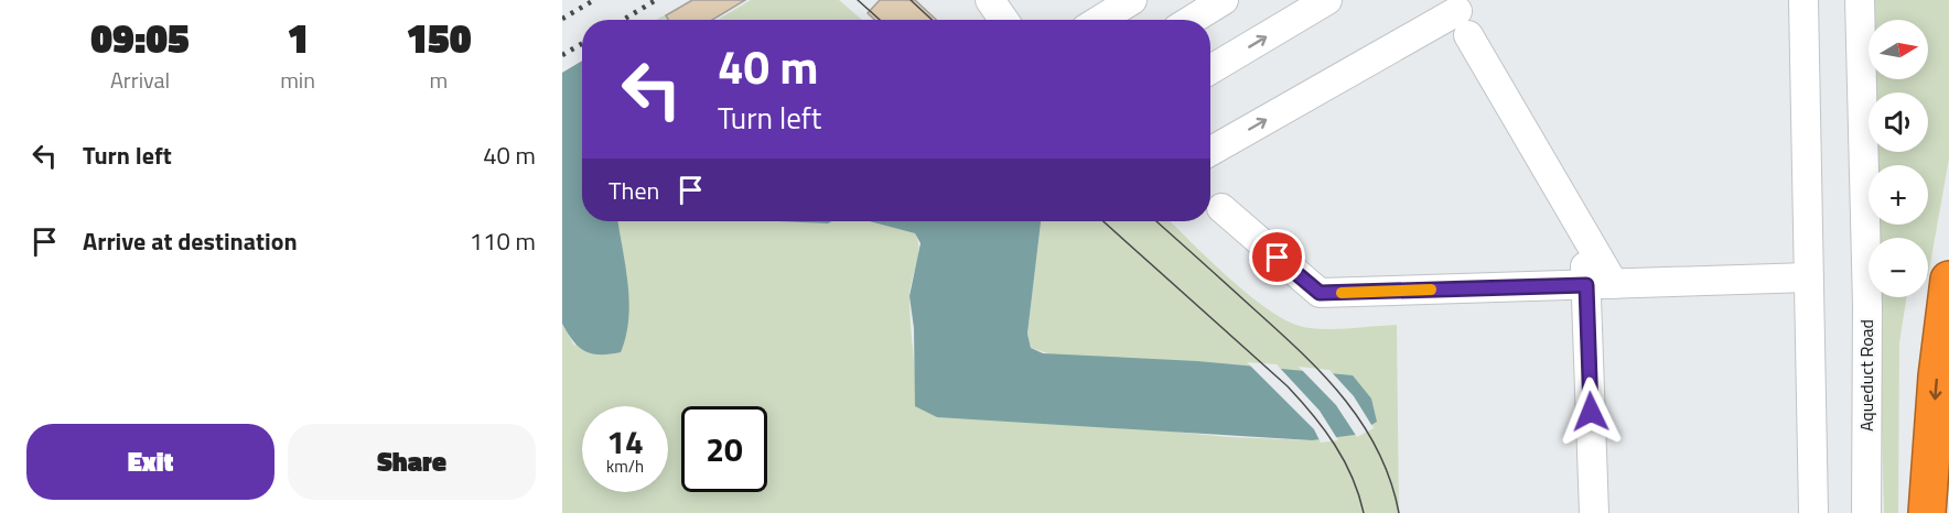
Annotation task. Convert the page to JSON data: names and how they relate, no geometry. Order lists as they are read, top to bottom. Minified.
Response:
{"streets":{"street":["Aqueduct Road"]},"north":"right","page":{"eta":["09:05","Arrival","1","min","150","m"],"map_buttons":["+","−"],"turn":["40 m","Turn left"],"list":[{"name":"Turn left","value":"40 m"},{"name":"Arrive at destination","value":"110 m"}],"then":"Then","speed":"14 km/h","limit":"20","buttons":["Exit","Share"]}}
